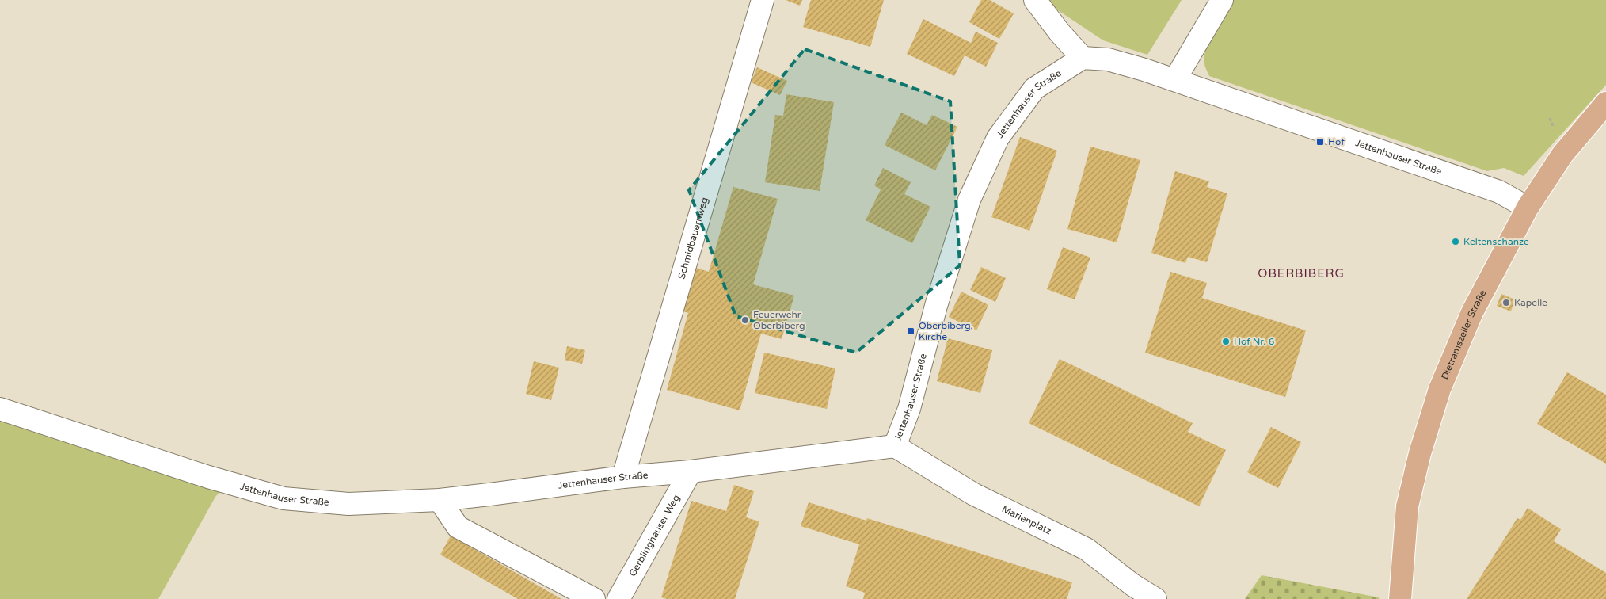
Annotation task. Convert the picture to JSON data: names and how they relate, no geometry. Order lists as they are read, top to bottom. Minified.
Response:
{"streets":{"main road":["Dietramszeller Straße"],"street":["Jettenhauser Straße","Schmidbauernweg","Marienplatz","Gerblinghauser Weg"]},"crossings":[["Jettenhauser Straße","Schmidbauernweg"],["Jettenhauser Straße","Dietramszeller Straße"],["Jettenhauser Straße","Marienplatz"],["Jettenhauser Straße","Gerblinghauser Weg"]],"districts":["OBERBIBERG"],"places":{"transit":["Hof","Oberbiberg, Kirche"],"other":["Keltenschanze","Kapelle","Feuerwehr Oberbiberg","Hof Nr. 6"]}}
